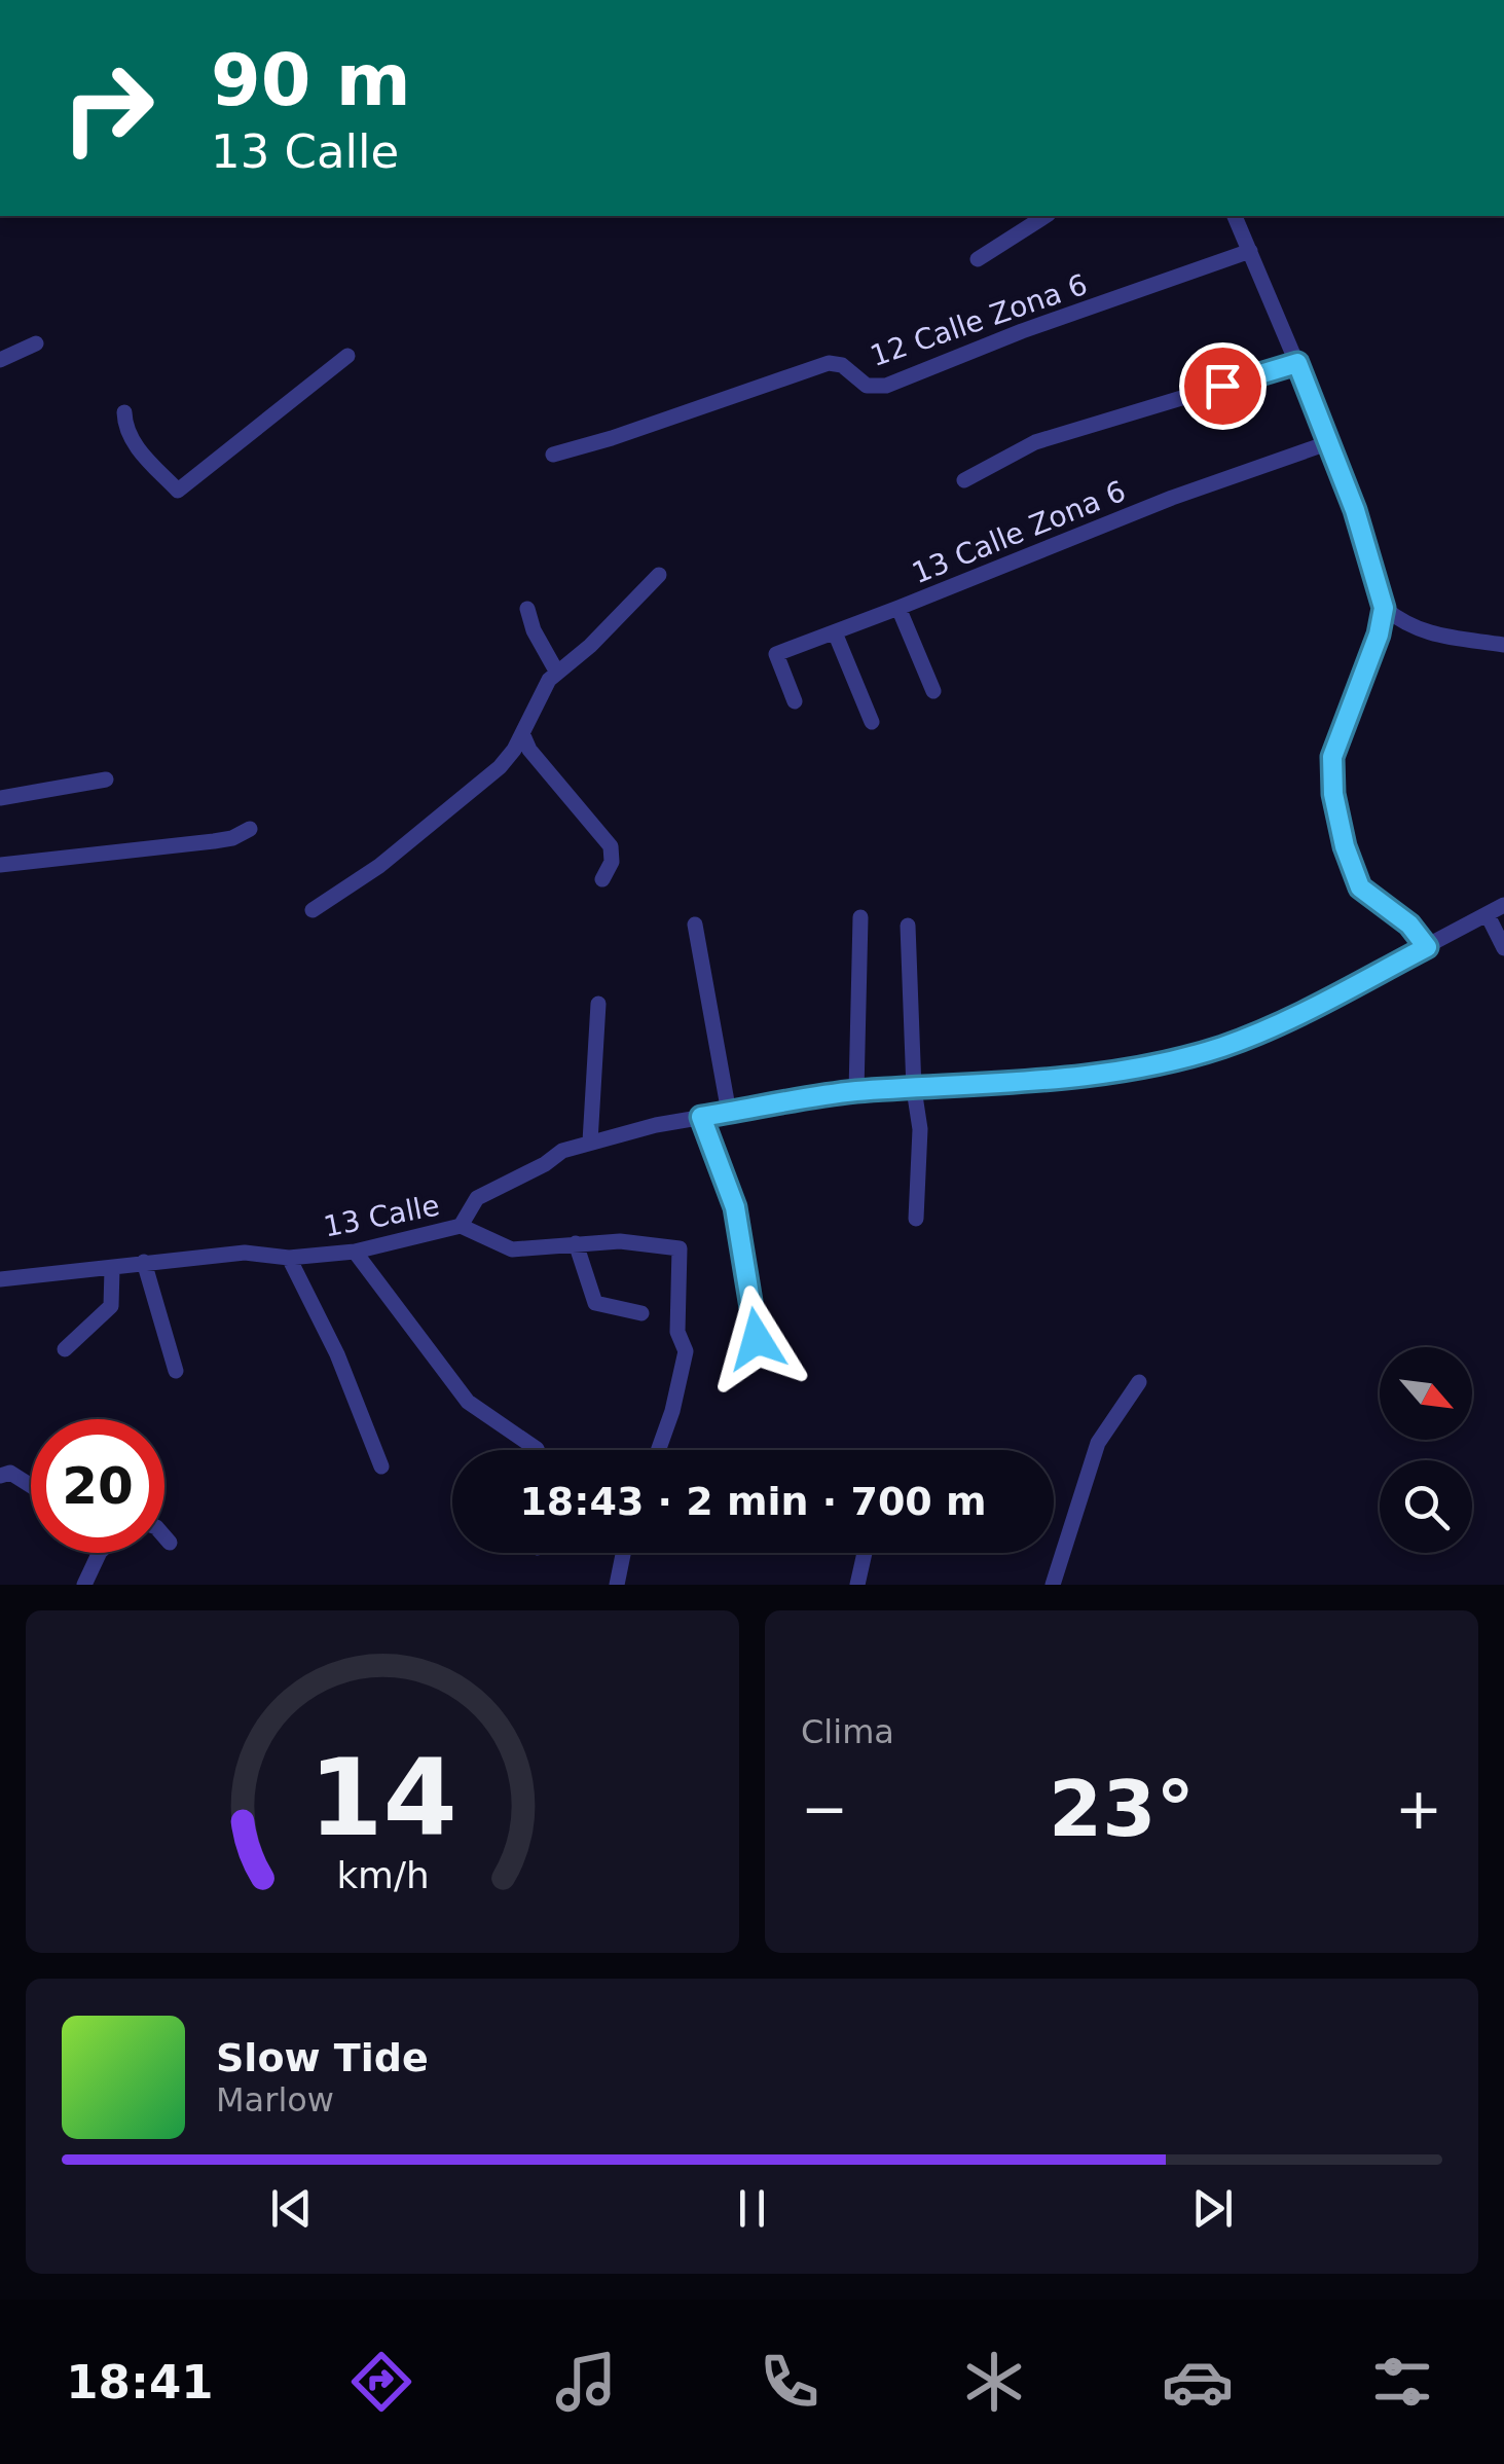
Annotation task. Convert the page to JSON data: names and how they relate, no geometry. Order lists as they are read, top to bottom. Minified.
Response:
{"streets":{"street":["12 Calle Zona 6","13 Calle Zona 6","13 Calle"]},"north":"bottom right","page":{"turn":["90 m","13 Calle"],"limit":"20","trip":"18:43 · 2 min · 700 m","tile":"Clima","heat":["−","23°","+"],"song":["Slow Tide","Marlow"],"tabs":"18:41","gauge":["14","km/h"]}}
